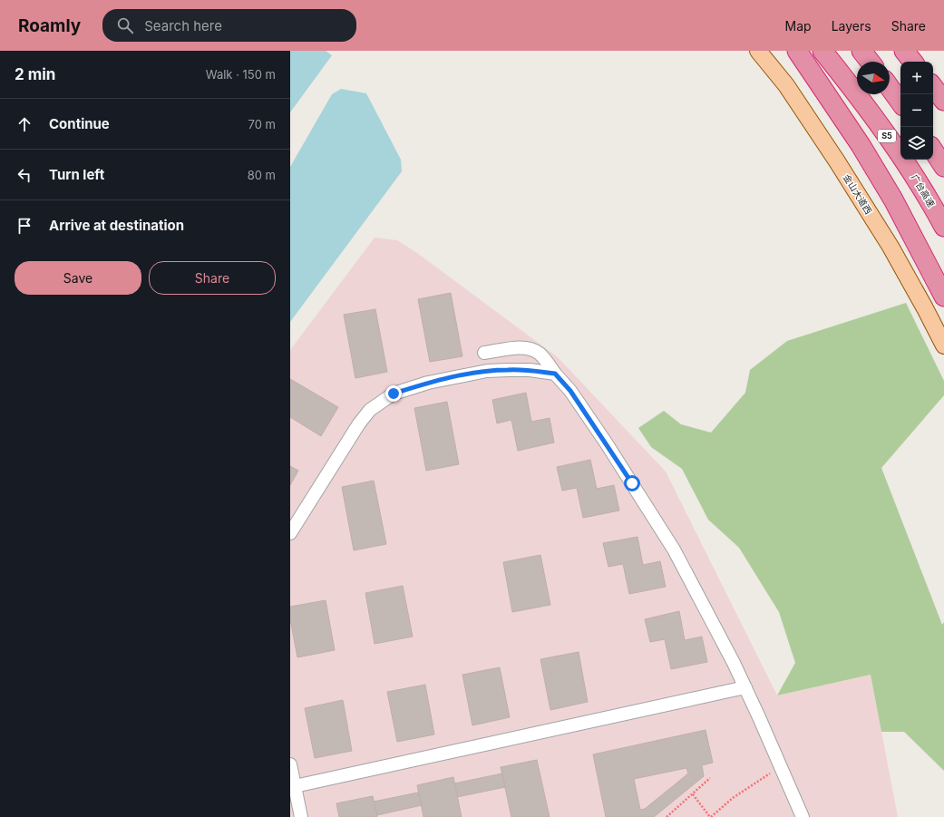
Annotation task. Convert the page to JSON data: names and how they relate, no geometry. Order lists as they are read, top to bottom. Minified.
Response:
{"streets":{"highway":["S5","广台高速"],"main road":["金山大道西"]},"north":"right","page":{"header":"Roamly","search":"Search here","nav":["Map","Layers","Share"],"heading":["2 min","Walk · 150 m"],"map_buttons":["+","−"],"list":[["Continue","70 m"],["Turn left","80 m"],"Arrive at destination"],"buttons":["Save","Share"]}}
